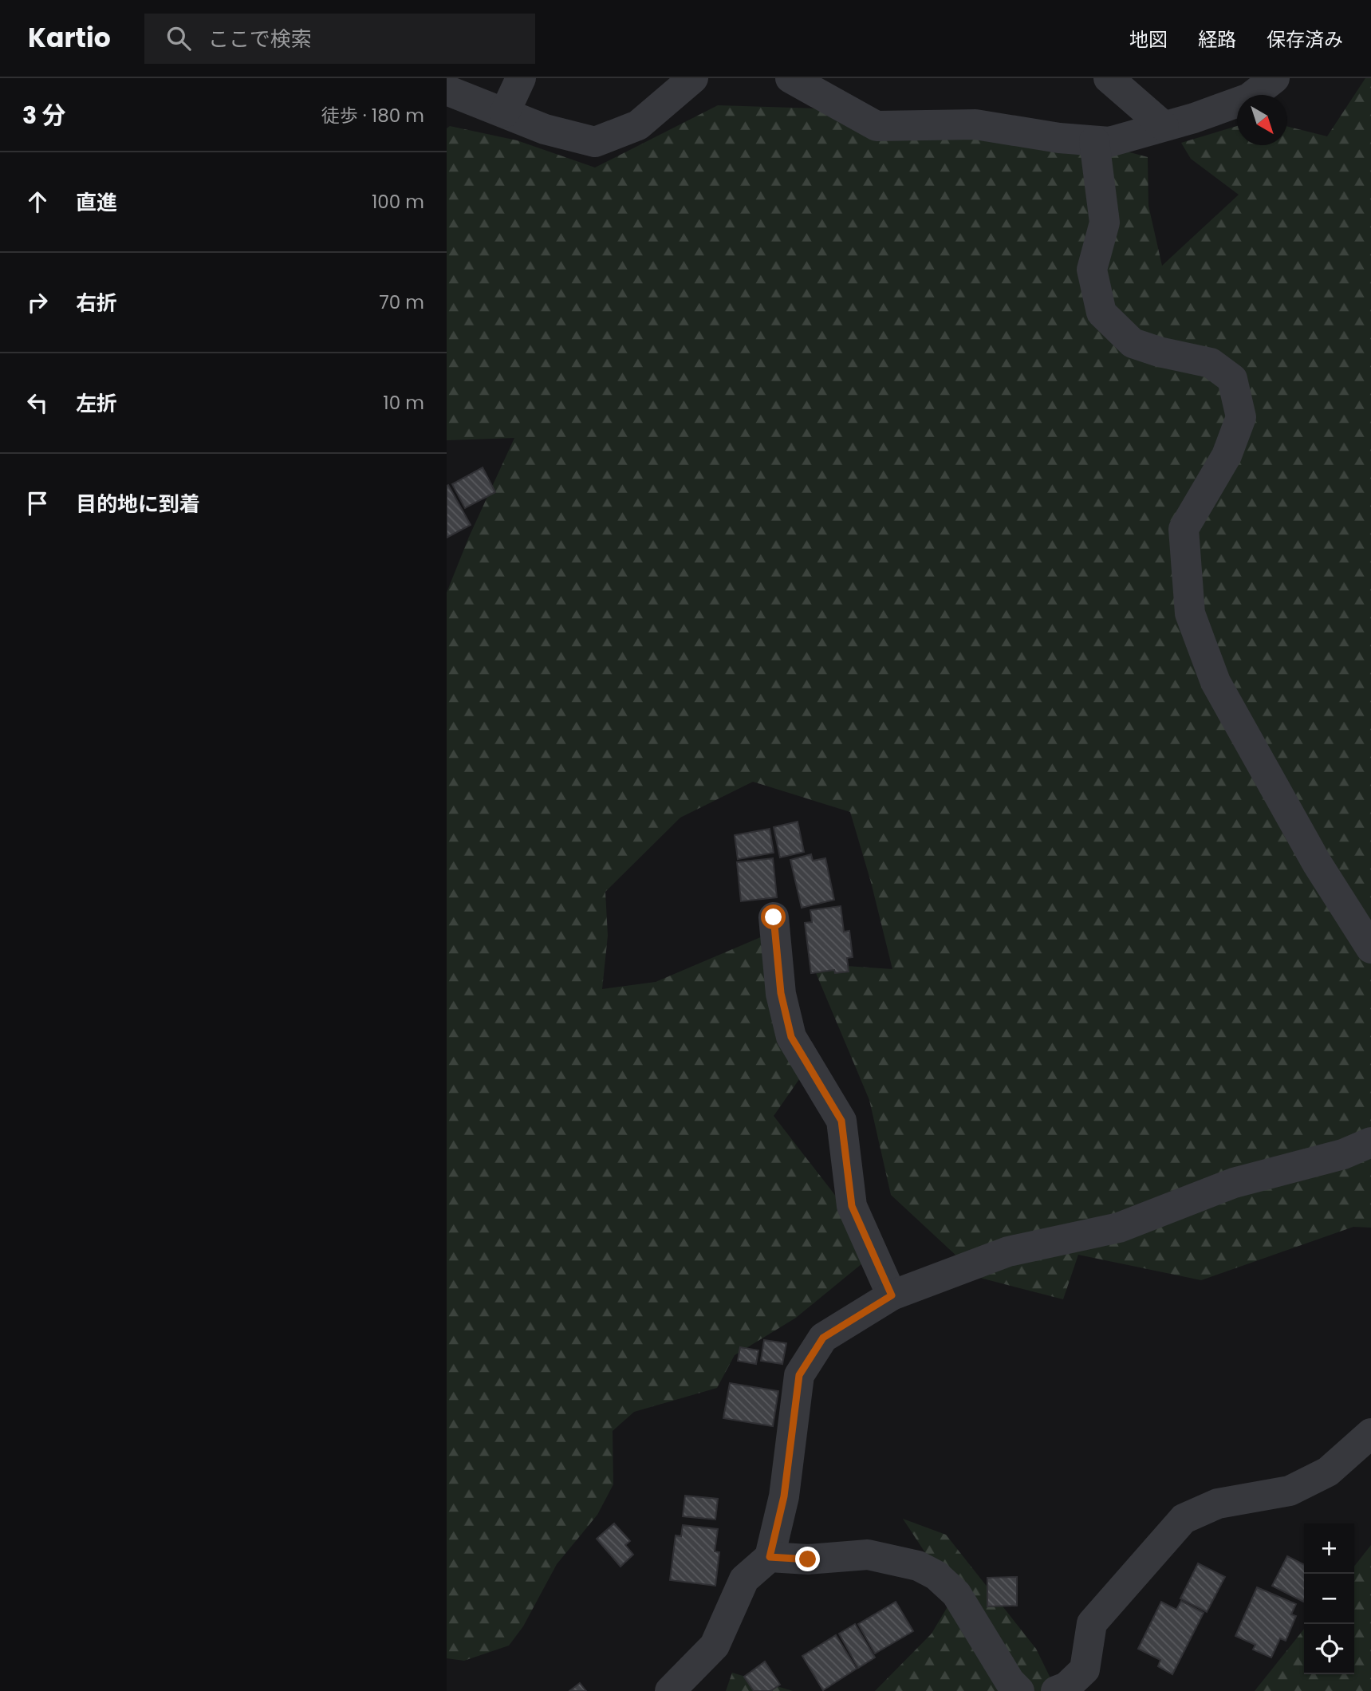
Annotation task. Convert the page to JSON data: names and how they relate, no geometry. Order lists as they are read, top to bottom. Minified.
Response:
{"north":"bottom right","page":{"header":"Kartio","search":"ここで検索","nav":["地図","経路","保存済み"],"heading":["3 分","徒歩 · 180 m"],"list":[["直進","100 m"],["右折","70 m"],["左折","10 m"],"目的地に到着"],"map_buttons":["+","−"]}}
